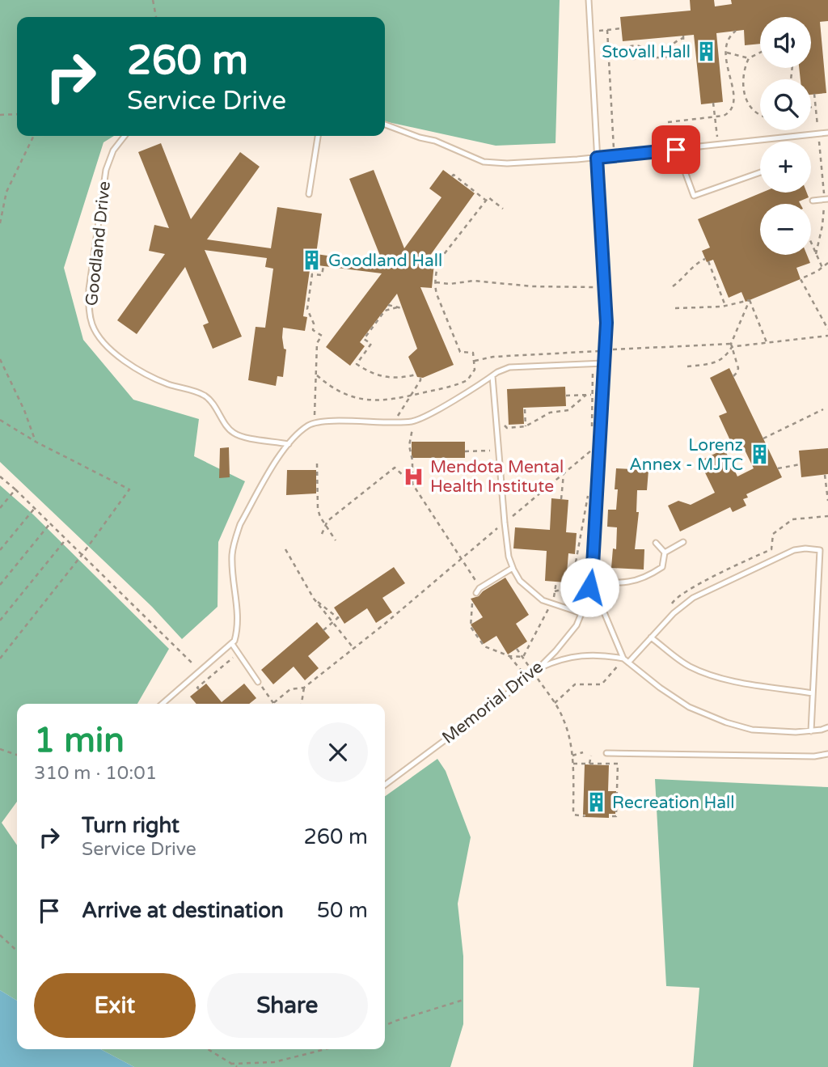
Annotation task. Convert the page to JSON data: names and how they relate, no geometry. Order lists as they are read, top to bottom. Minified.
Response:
{"streets":{"lane":["Goodland Drive","Memorial Drive"]},"places":{"building":["Stovall Hall","Goodland Hall","Lorenz Annex - MJTC","Recreation Hall"],"hospital":["Mendota Mental Health Institute"]},"page":{"map_buttons":["+","−"],"turn":["260 m","Service Drive"],"heading":["1 min","310 m · 10:01"],"list":[{"name":"Turn right","note":"Service Drive","value":"260 m"},{"name":"Arrive at destination","value":"50 m"}],"buttons":["Exit","Share"]}}
